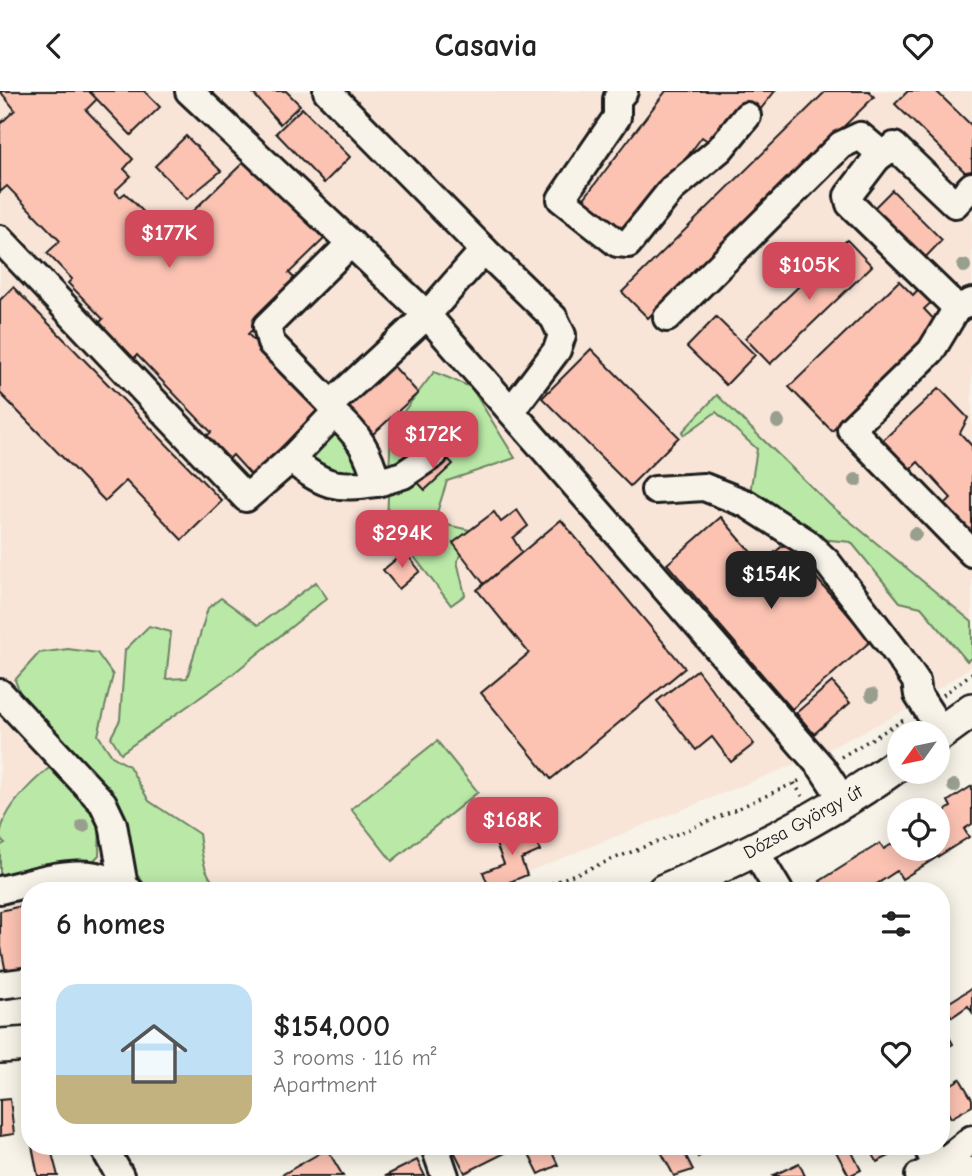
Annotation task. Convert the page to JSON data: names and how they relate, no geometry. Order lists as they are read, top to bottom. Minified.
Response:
{"streets":{"main road":["Dózsa György út"]},"north":"bottom left","page":{"header":"Casavia","price":["$177K","$105K","$172K","$294K","$154K","$168K"],"heading":"6 homes","list":[{"name":"$154,000","note":"3 rooms · 116 m² · Apartment"}]}}
